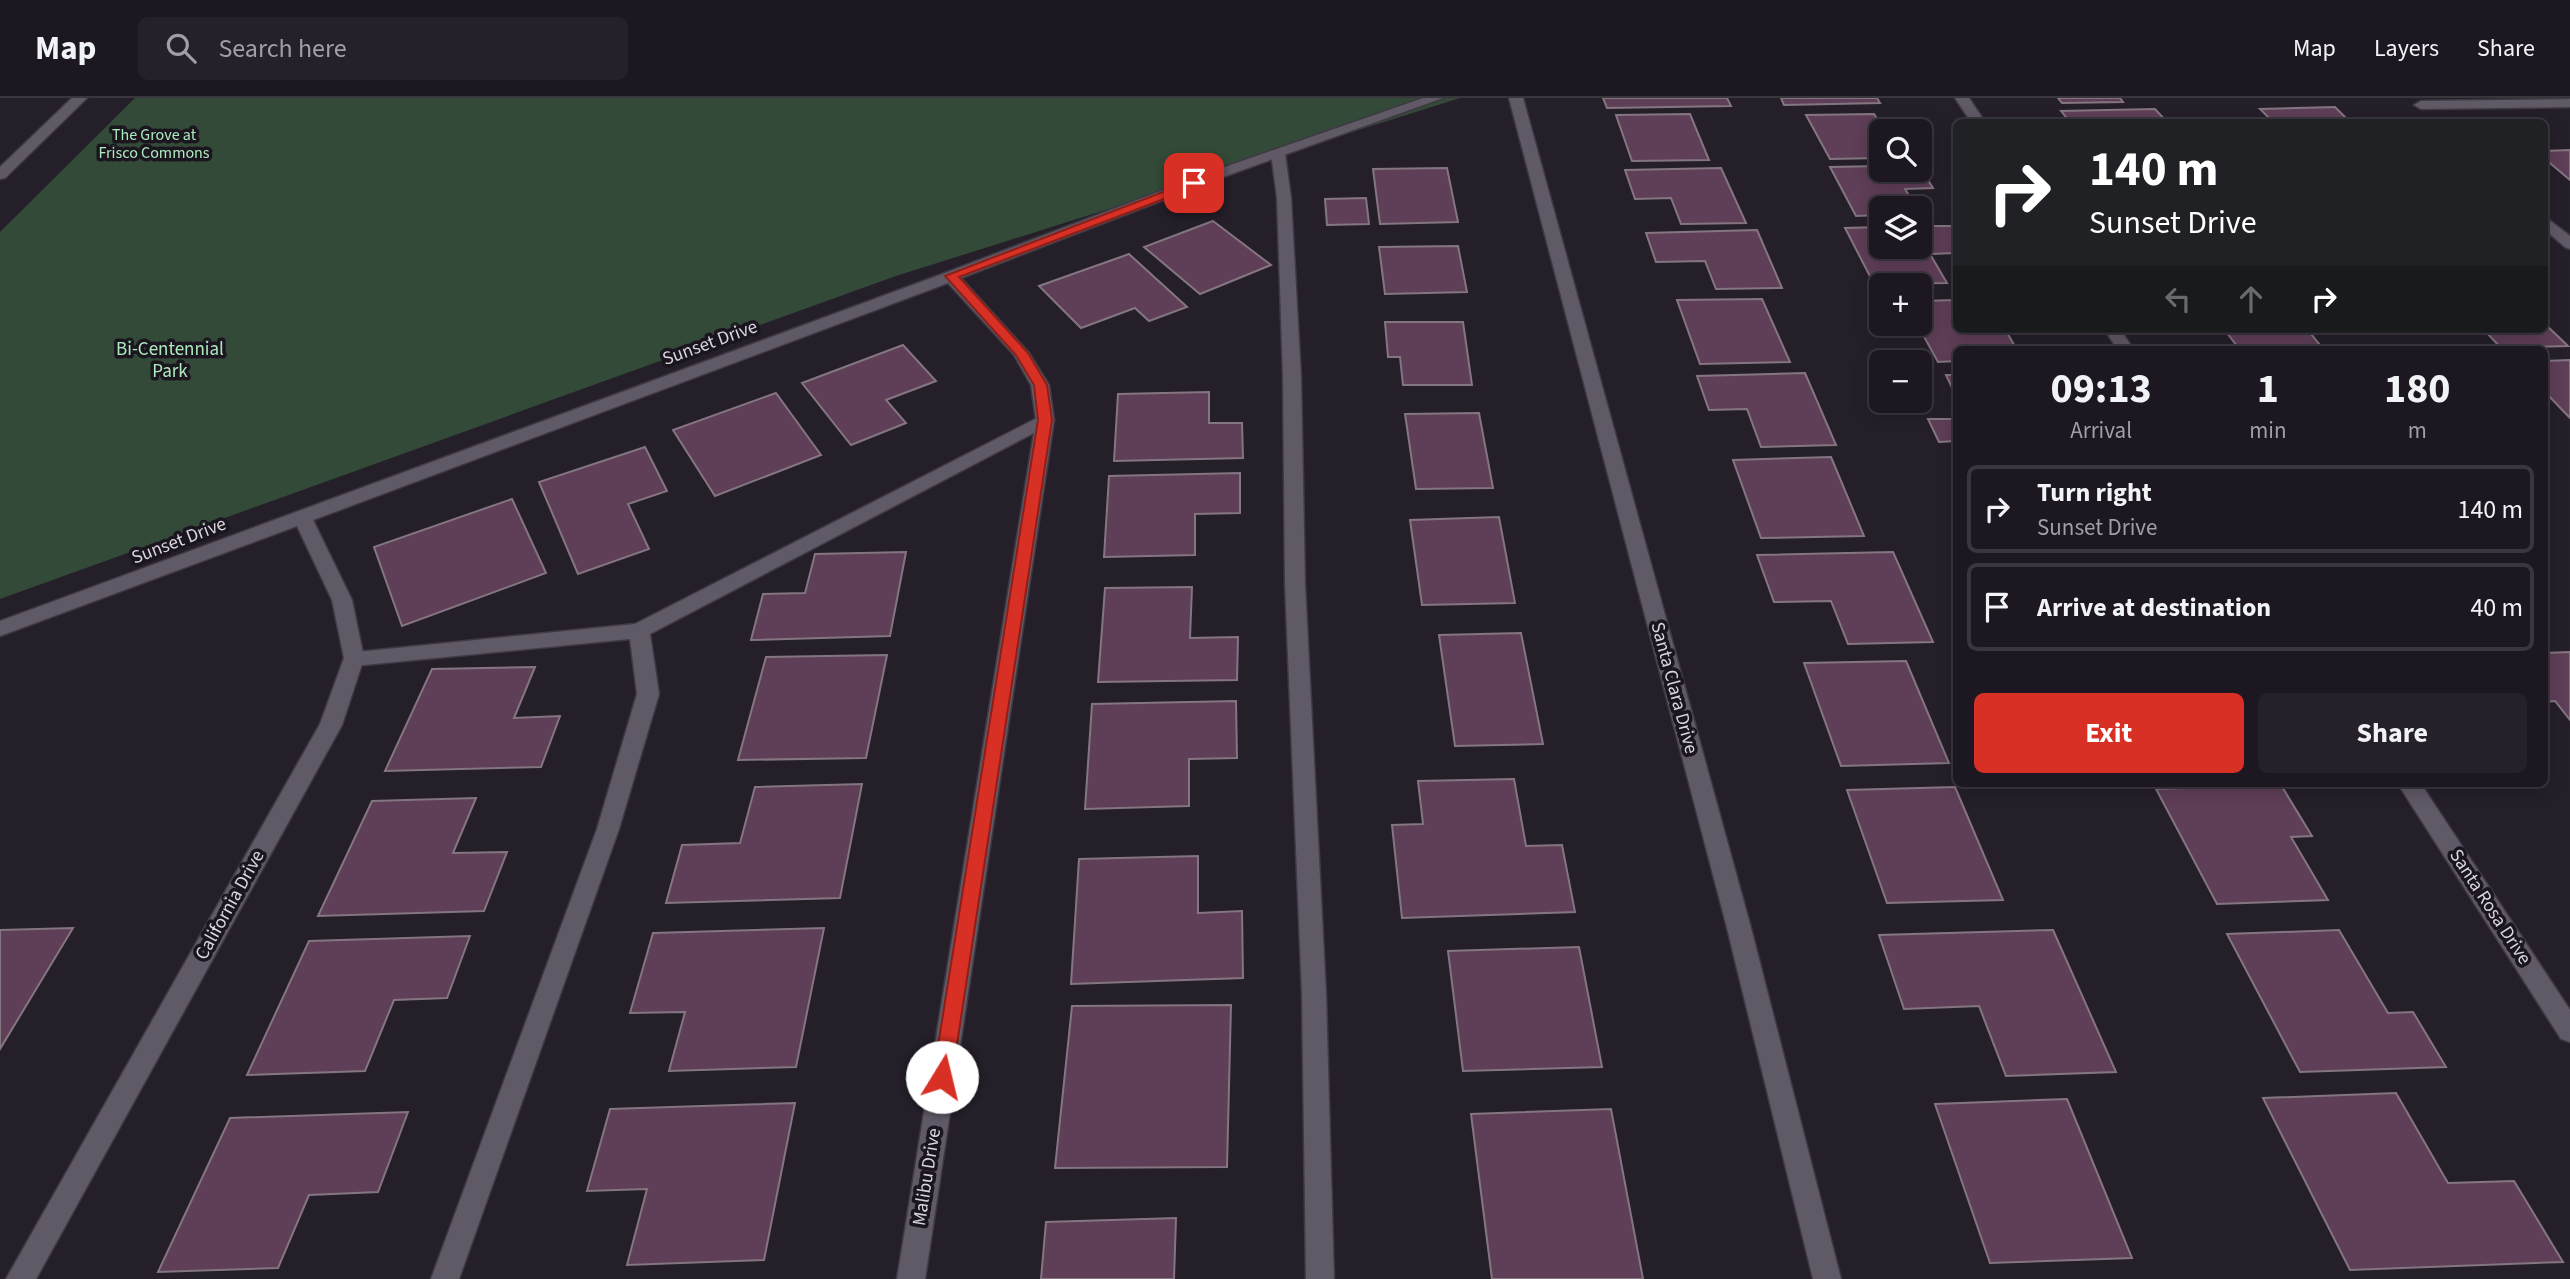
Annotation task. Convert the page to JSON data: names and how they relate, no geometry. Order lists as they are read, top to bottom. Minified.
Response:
{"streets":{"street":["Sunset Drive","Santa Clara Drive","California Drive","Santa Rosa Drive","Malibu Drive"]},"crossings":[["Sunset Drive","Malibu Drive"]],"parks":["The Grove at Frisco Commons","Bi-Centennial Park"],"page":{"header":"Map","search":"Search here","nav":["Map","Layers","Share"],"map_buttons":["+","−"],"turn":["140 m","Sunset Drive"],"eta":["09:13","Arrival","1","min","180","m"],"list":[{"name":"Turn right","note":"Sunset Drive","value":"140 m"},{"name":"Arrive at destination","value":"40 m"}],"buttons":["Exit","Share"]}}
